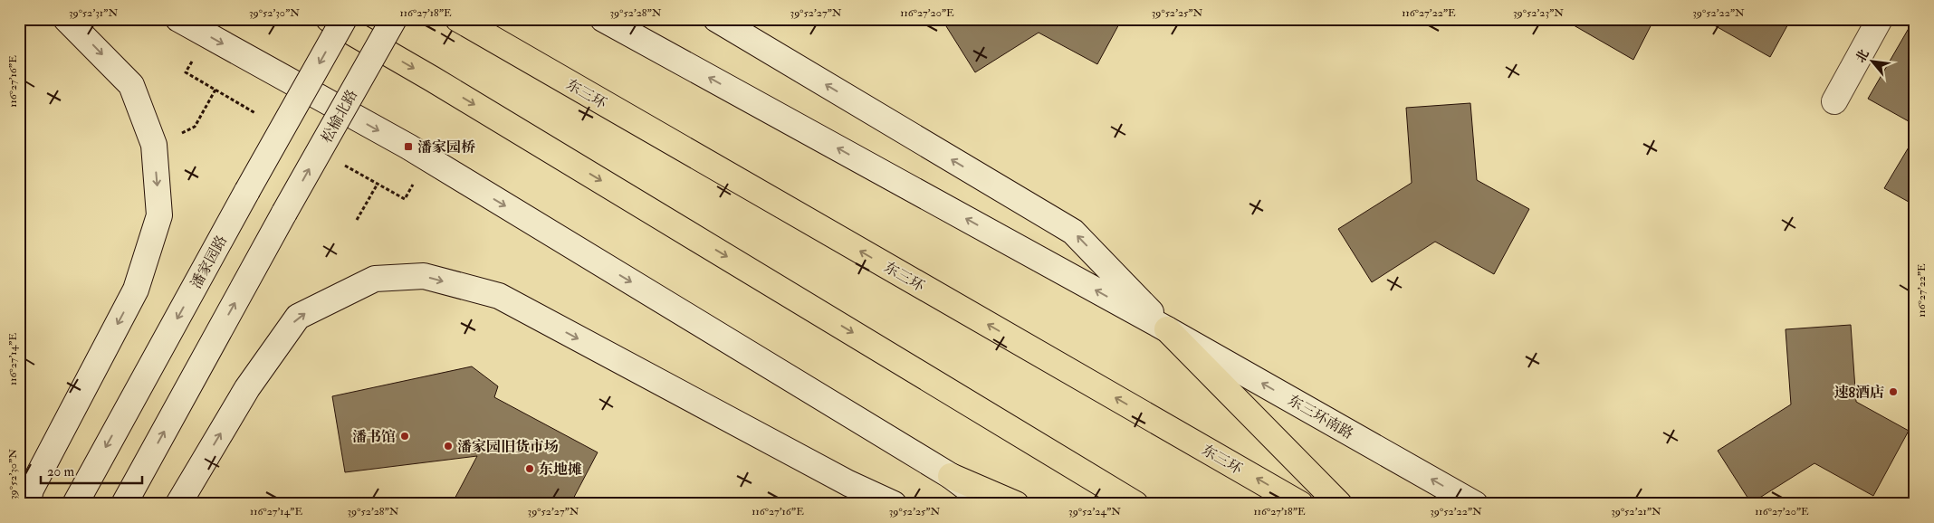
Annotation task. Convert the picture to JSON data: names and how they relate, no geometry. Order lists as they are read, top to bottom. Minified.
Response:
{"streets":{"highway":["东三环"],"street":["松榆北路","潘家园路","东三环南路"]},"one_way":["松榆北路","潘家园路"],"places":{"transit":["潘家园桥"],"other":["速8酒店","潘书馆","潘家园旧货市场","东地摊"]},"scale_bar":"20 m","north":"top left","coordinates":["39°52'31\"N","39°52'30\"N","116°27'18\"E","39°52'28\"N","39°52'27\"N","116°27'20\"E","39°52'25\"N","116°27'22\"E","39°52'23\"N","39°52'22\"N","116°27'16\"E","116°27'14\"E","39°52'24\"N","39°52'21\"N"]}
